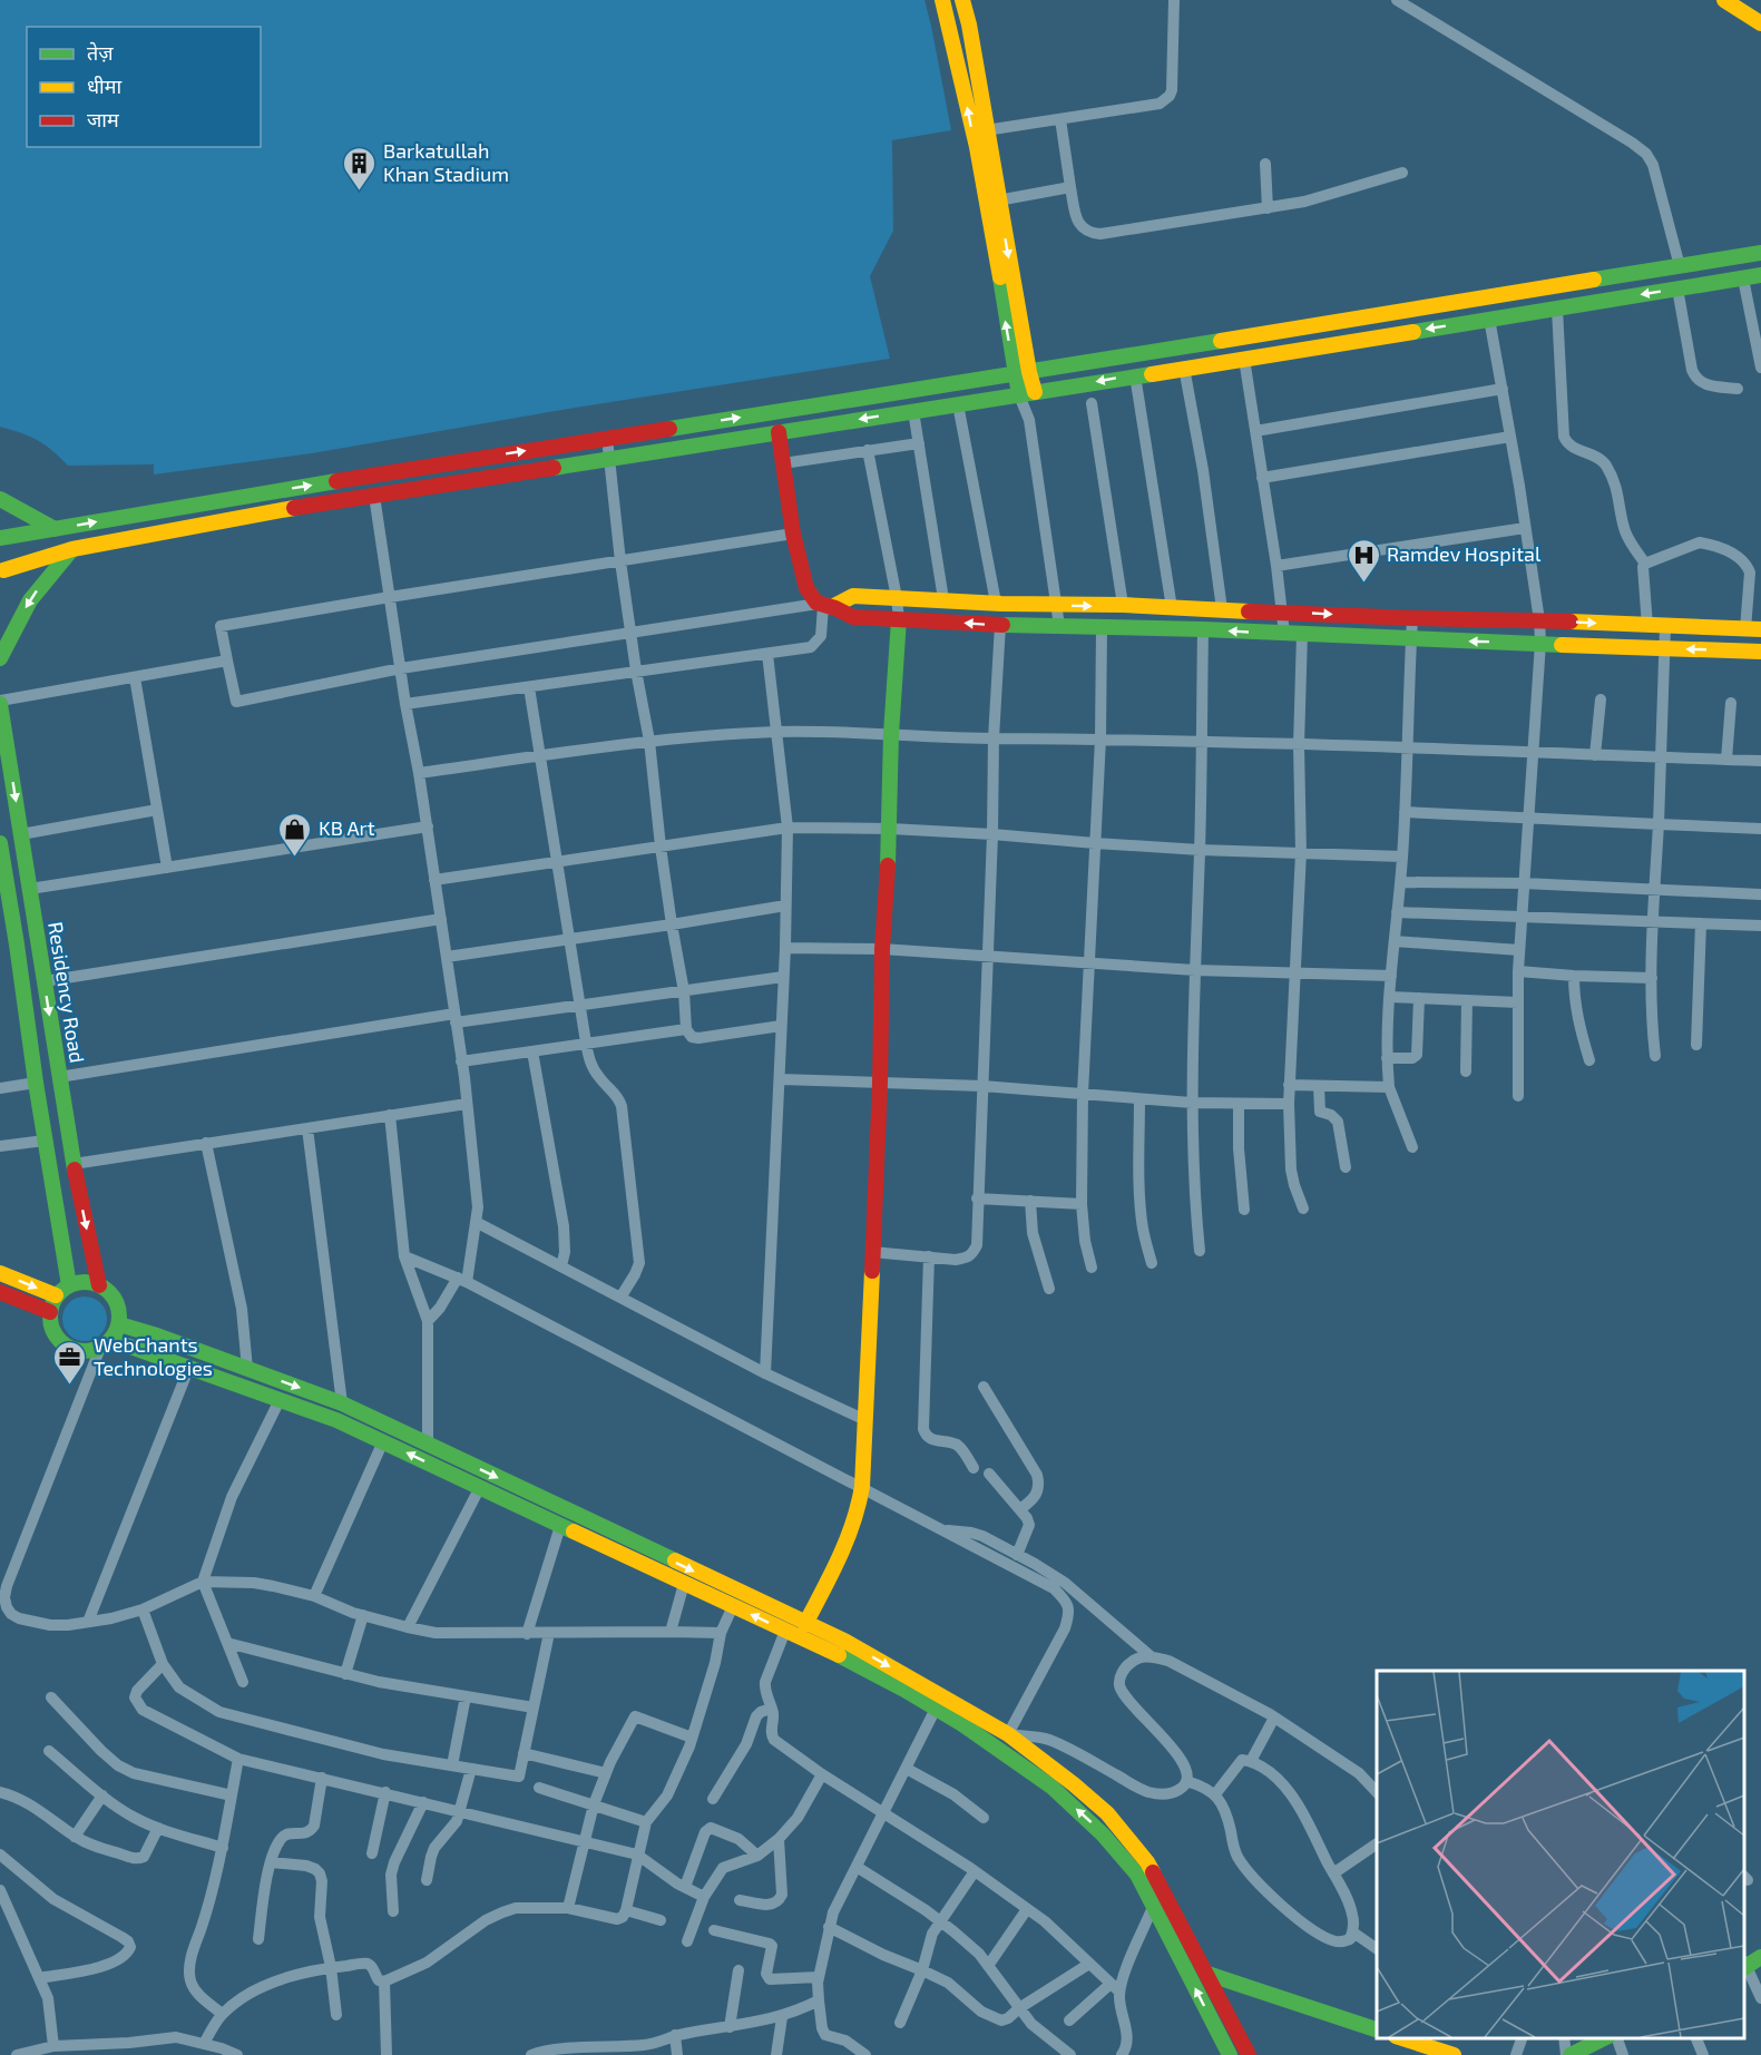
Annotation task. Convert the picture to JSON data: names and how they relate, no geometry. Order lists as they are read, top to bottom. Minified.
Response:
{"streets":{"main road":["Residency Road"]},"places":{"building":["Barkatullah Khan Stadium"],"hospital":["Ramdev Hospital"],"shop":["KB Art"],"office":["WebChants Technologies"]},"legend":["तेज़","धीमा","जाम"]}
